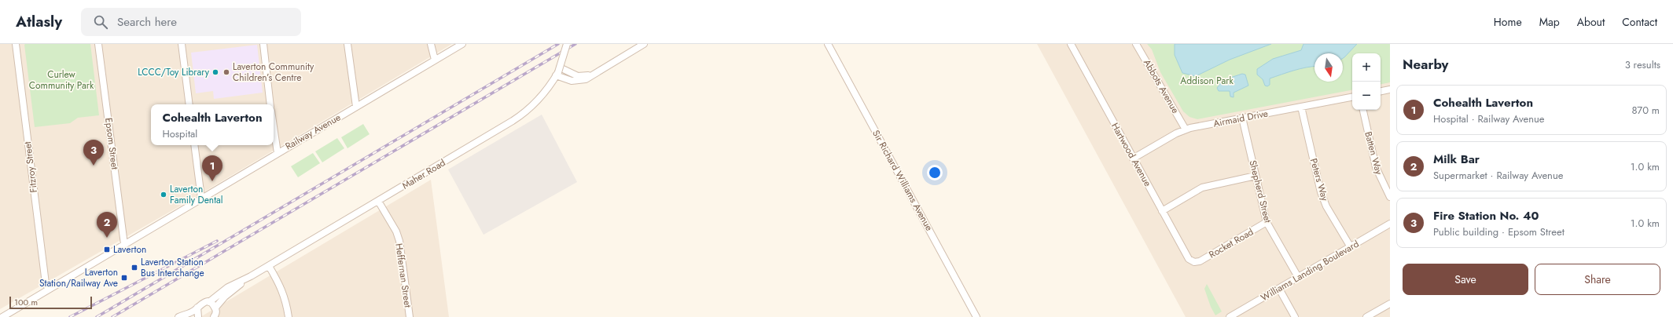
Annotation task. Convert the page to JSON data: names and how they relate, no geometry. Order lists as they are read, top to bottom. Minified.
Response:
{"streets":{"street":["Abbots Avenue","Airmaid Drive","Railway Avenue","Epsom Street","Batten Way","Hartwood Avenue","Fitzroy Street","Maher Road","Peters Way","Sir Richard Williams Avenue","Shepherd Street","Rocket Road","Williams Landing Boulevard","Heffernan Street"]},"crossings":[["Abbots Avenue","Airmaid Drive"],["Airmaid Drive","Hartwood Avenue"],["Airmaid Drive","Peters Way"],["Airmaid Drive","Shepherd Street"],["Railway Avenue","Epsom Street"],["Railway Avenue","Fitzroy Street"],["Hartwood Avenue","Rocket Road"],["Maher Road","Heffernan Street"],["Peters Way","Williams Landing Boulevard"],["Shepherd Street","Rocket Road"],["Shepherd Street","Williams Landing Boulevard"]],"parks":["Curlew Community Park","Addison Park"],"places":{"other":["LCCC/Toy Library","Laverton Community Children’s Centre","Laverton Family Dental"],"transit":["Laverton","Laverton Station Bus Interchange","Laverton Station/Railway Ave"]},"scale_bar":"100 m","north":"bottom","page":{"header":"Atlasly","search":"Search here","nav":["Home","Map","About","Contact"],"heading":["Nearby","3 results"],"map_buttons":["+","−"],"list":[{"mark":"1","name":"Cohealth Laverton","note":"Hospital · Railway Avenue","value":"870 m"},{"mark":"2","name":"Milk Bar","note":"Supermarket · Railway Avenue","value":"1.0 km"},{"mark":"3","name":"Fire Station No. 40","note":"Public building · Epsom Street","value":"1.0 km"}],"popup":["Cohealth Laverton","Hospital"],"pins":["3","1","2"],"buttons":["Save","Share"],"scale":"100 m"}}
